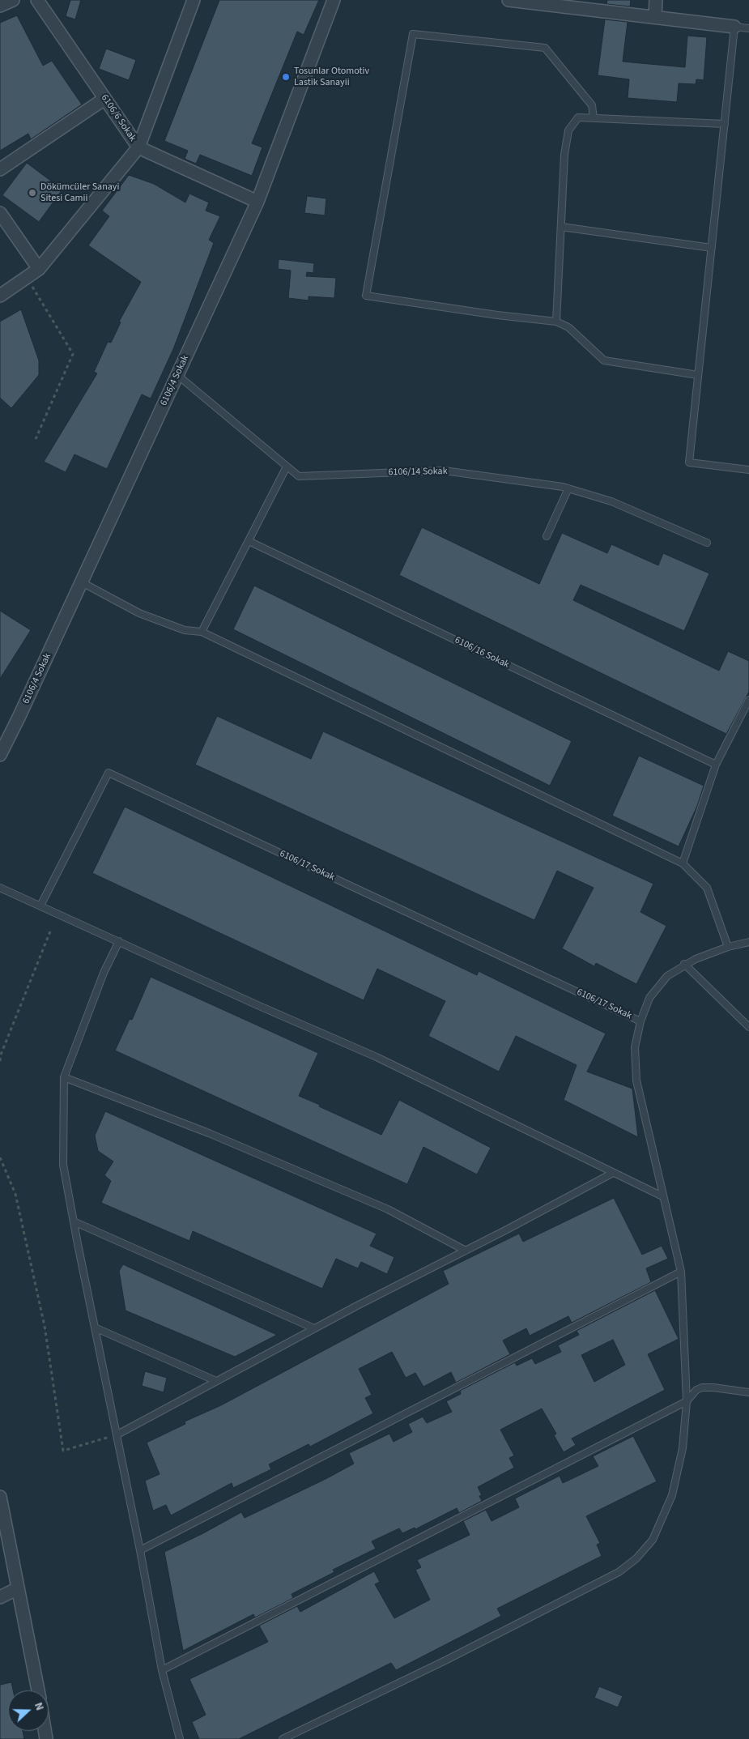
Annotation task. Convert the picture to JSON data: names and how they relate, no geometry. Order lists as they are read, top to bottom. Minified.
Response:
{"streets":{"street":["6106/6 Sokak","6106/4 Sokak"],"lane":["6106/14 Sokak","6106/16 Sokak","6106/17 Sokak"]},"crossings":[["6106/6 Sokak","6106/4 Sokak"],["6106/4 Sokak","6106/14 Sokak"]],"places":["Tosunlar Otomotiv Lastik Sanayii","Dökümcüler Sanayi Sitesi Camii"],"north":"right"}
